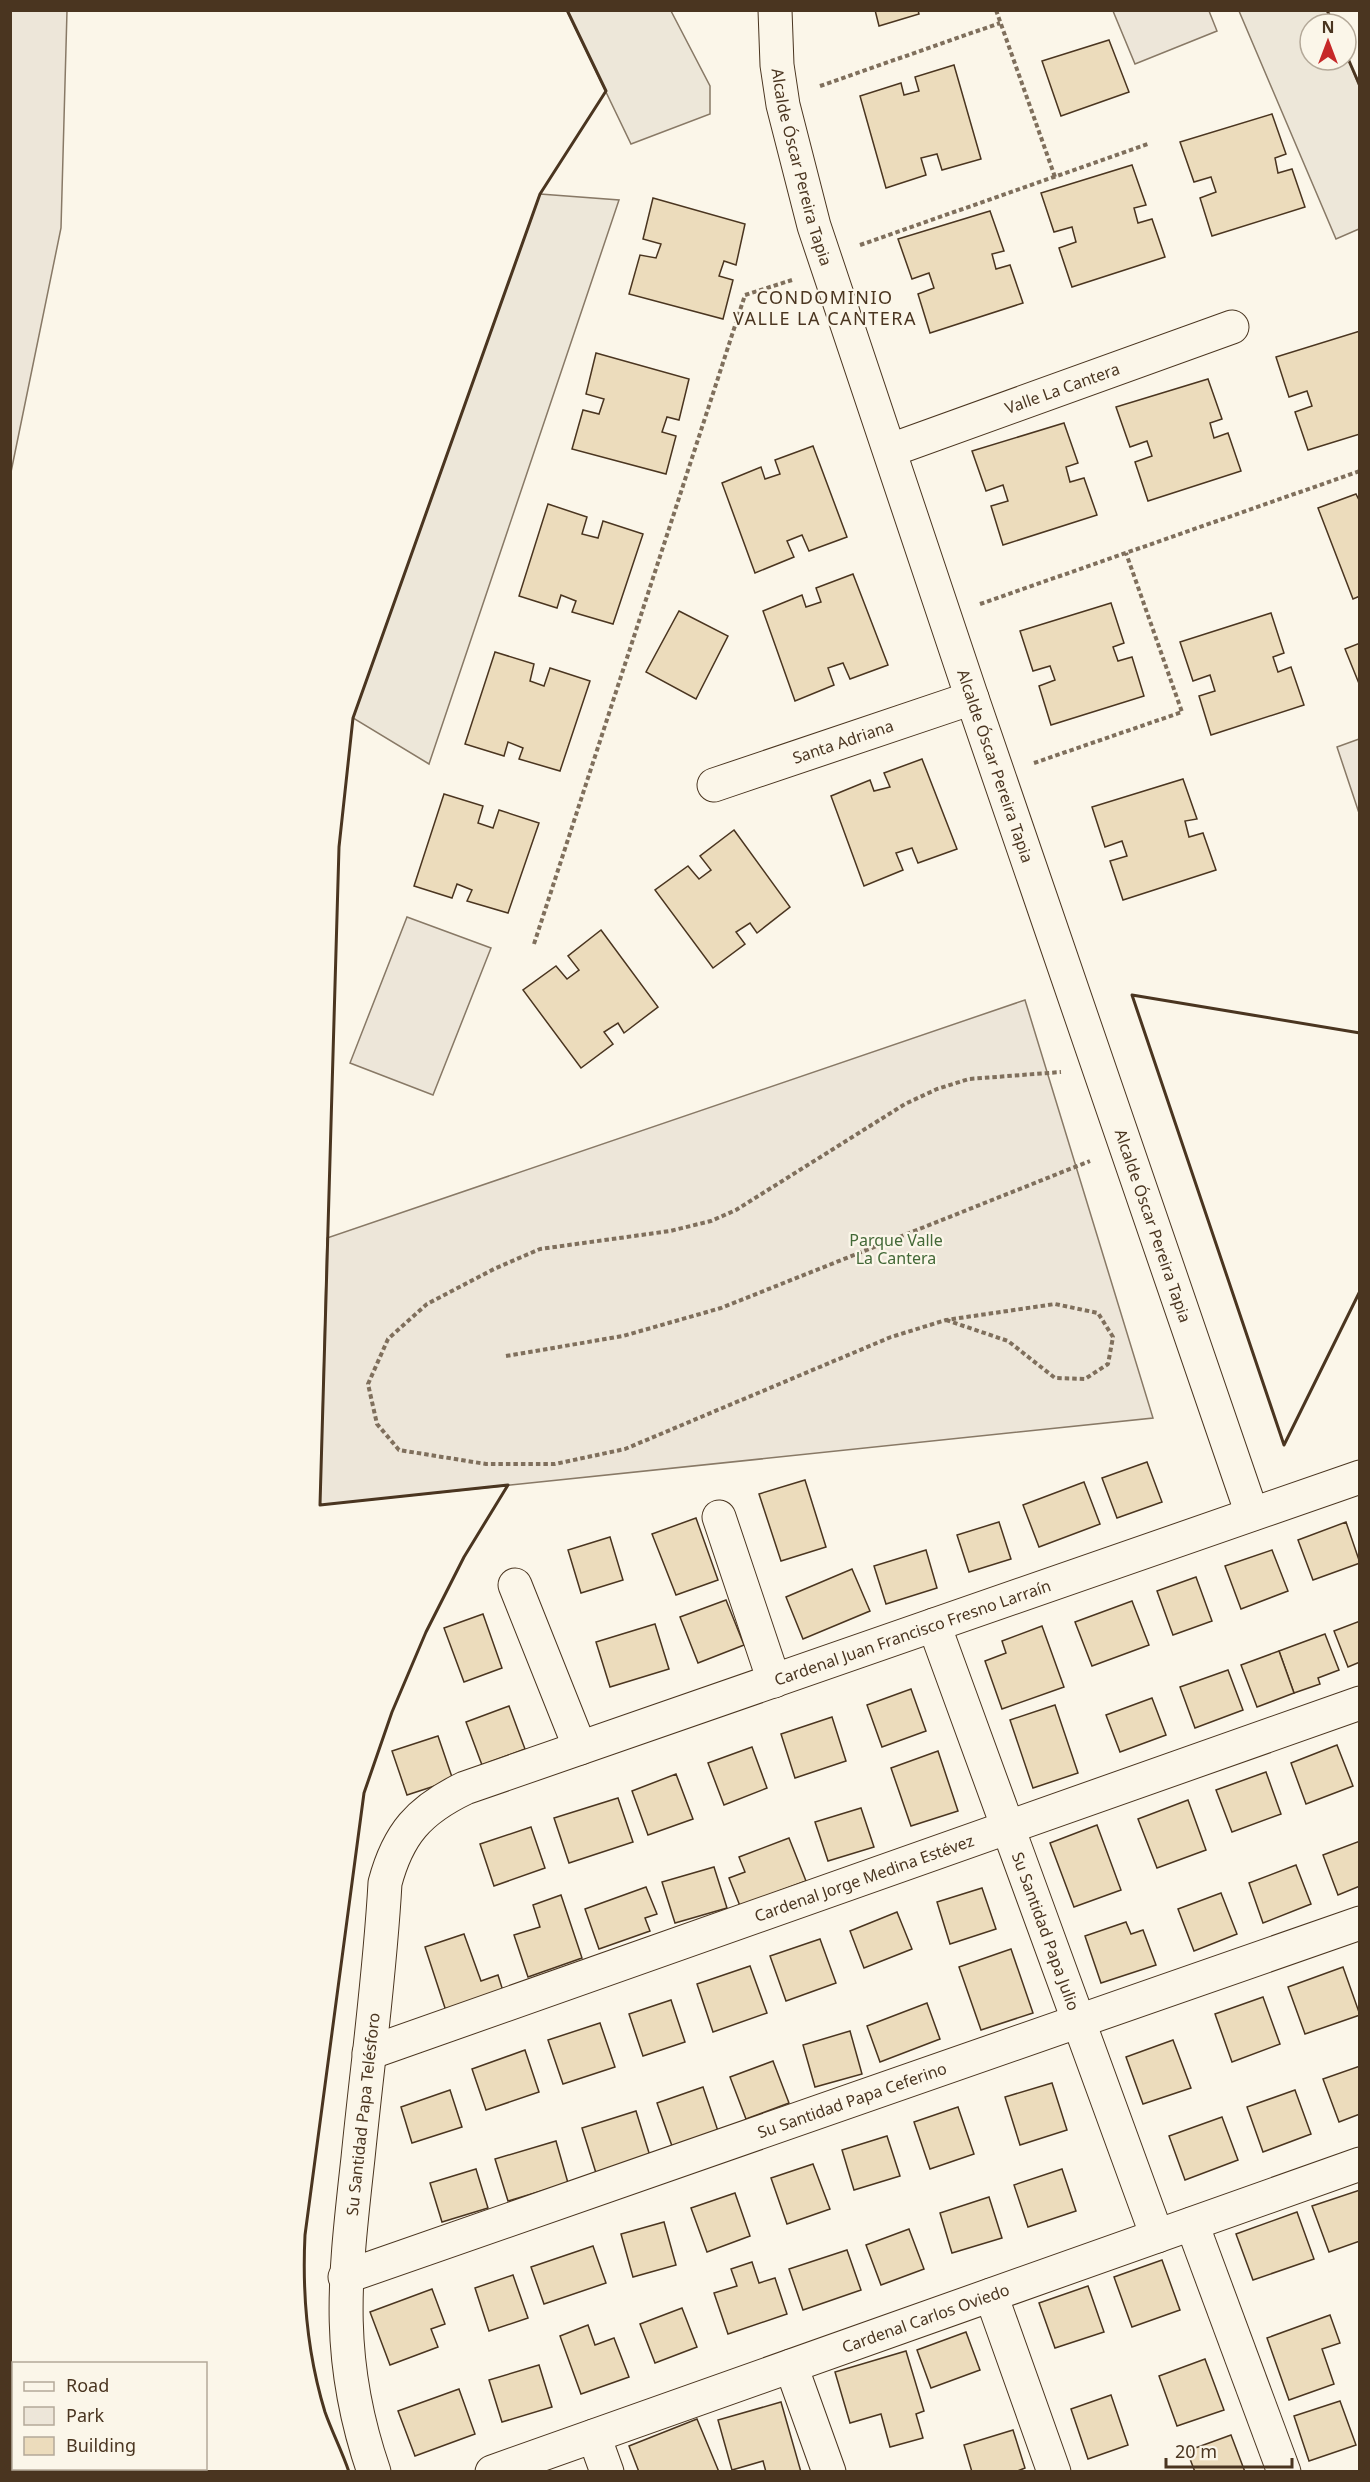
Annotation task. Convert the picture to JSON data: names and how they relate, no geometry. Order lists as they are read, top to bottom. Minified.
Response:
{"streets":{"street":["Alcalde Óscar Pereira Tapia","Valle La Cantera","Santa Adriana","Cardenal Juan Francisco Fresno Larraín","Cardenal Jorge Medina Estévez","Su Santidad Papa Julio","Su Santidad Papa Ceferino","Su Santidad Papa Telésforo","Cardenal Carlos Oviedo"]},"crossings":[["Alcalde Óscar Pereira Tapia","Valle La Cantera"],["Alcalde Óscar Pereira Tapia","Santa Adriana"],["Alcalde Óscar Pereira Tapia","Cardenal Juan Francisco Fresno Larraín"],["Cardenal Juan Francisco Fresno Larraín","Su Santidad Papa Julio"],["Cardenal Juan Francisco Fresno Larraín","Su Santidad Papa Telésforo"],["Cardenal Jorge Medina Estévez","Su Santidad Papa Julio"],["Cardenal Jorge Medina Estévez","Su Santidad Papa Telésforo"],["Su Santidad Papa Julio","Su Santidad Papa Ceferino"],["Su Santidad Papa Julio","Cardenal Carlos Oviedo"],["Su Santidad Papa Ceferino","Su Santidad Papa Telésforo"]],"districts":["CONDOMINIO VALLE LA CANTERA"],"parks":["Parque Valle La Cantera"],"legend":["Road","Park","Building"],"scale_bar":"20 m","north":"top"}
